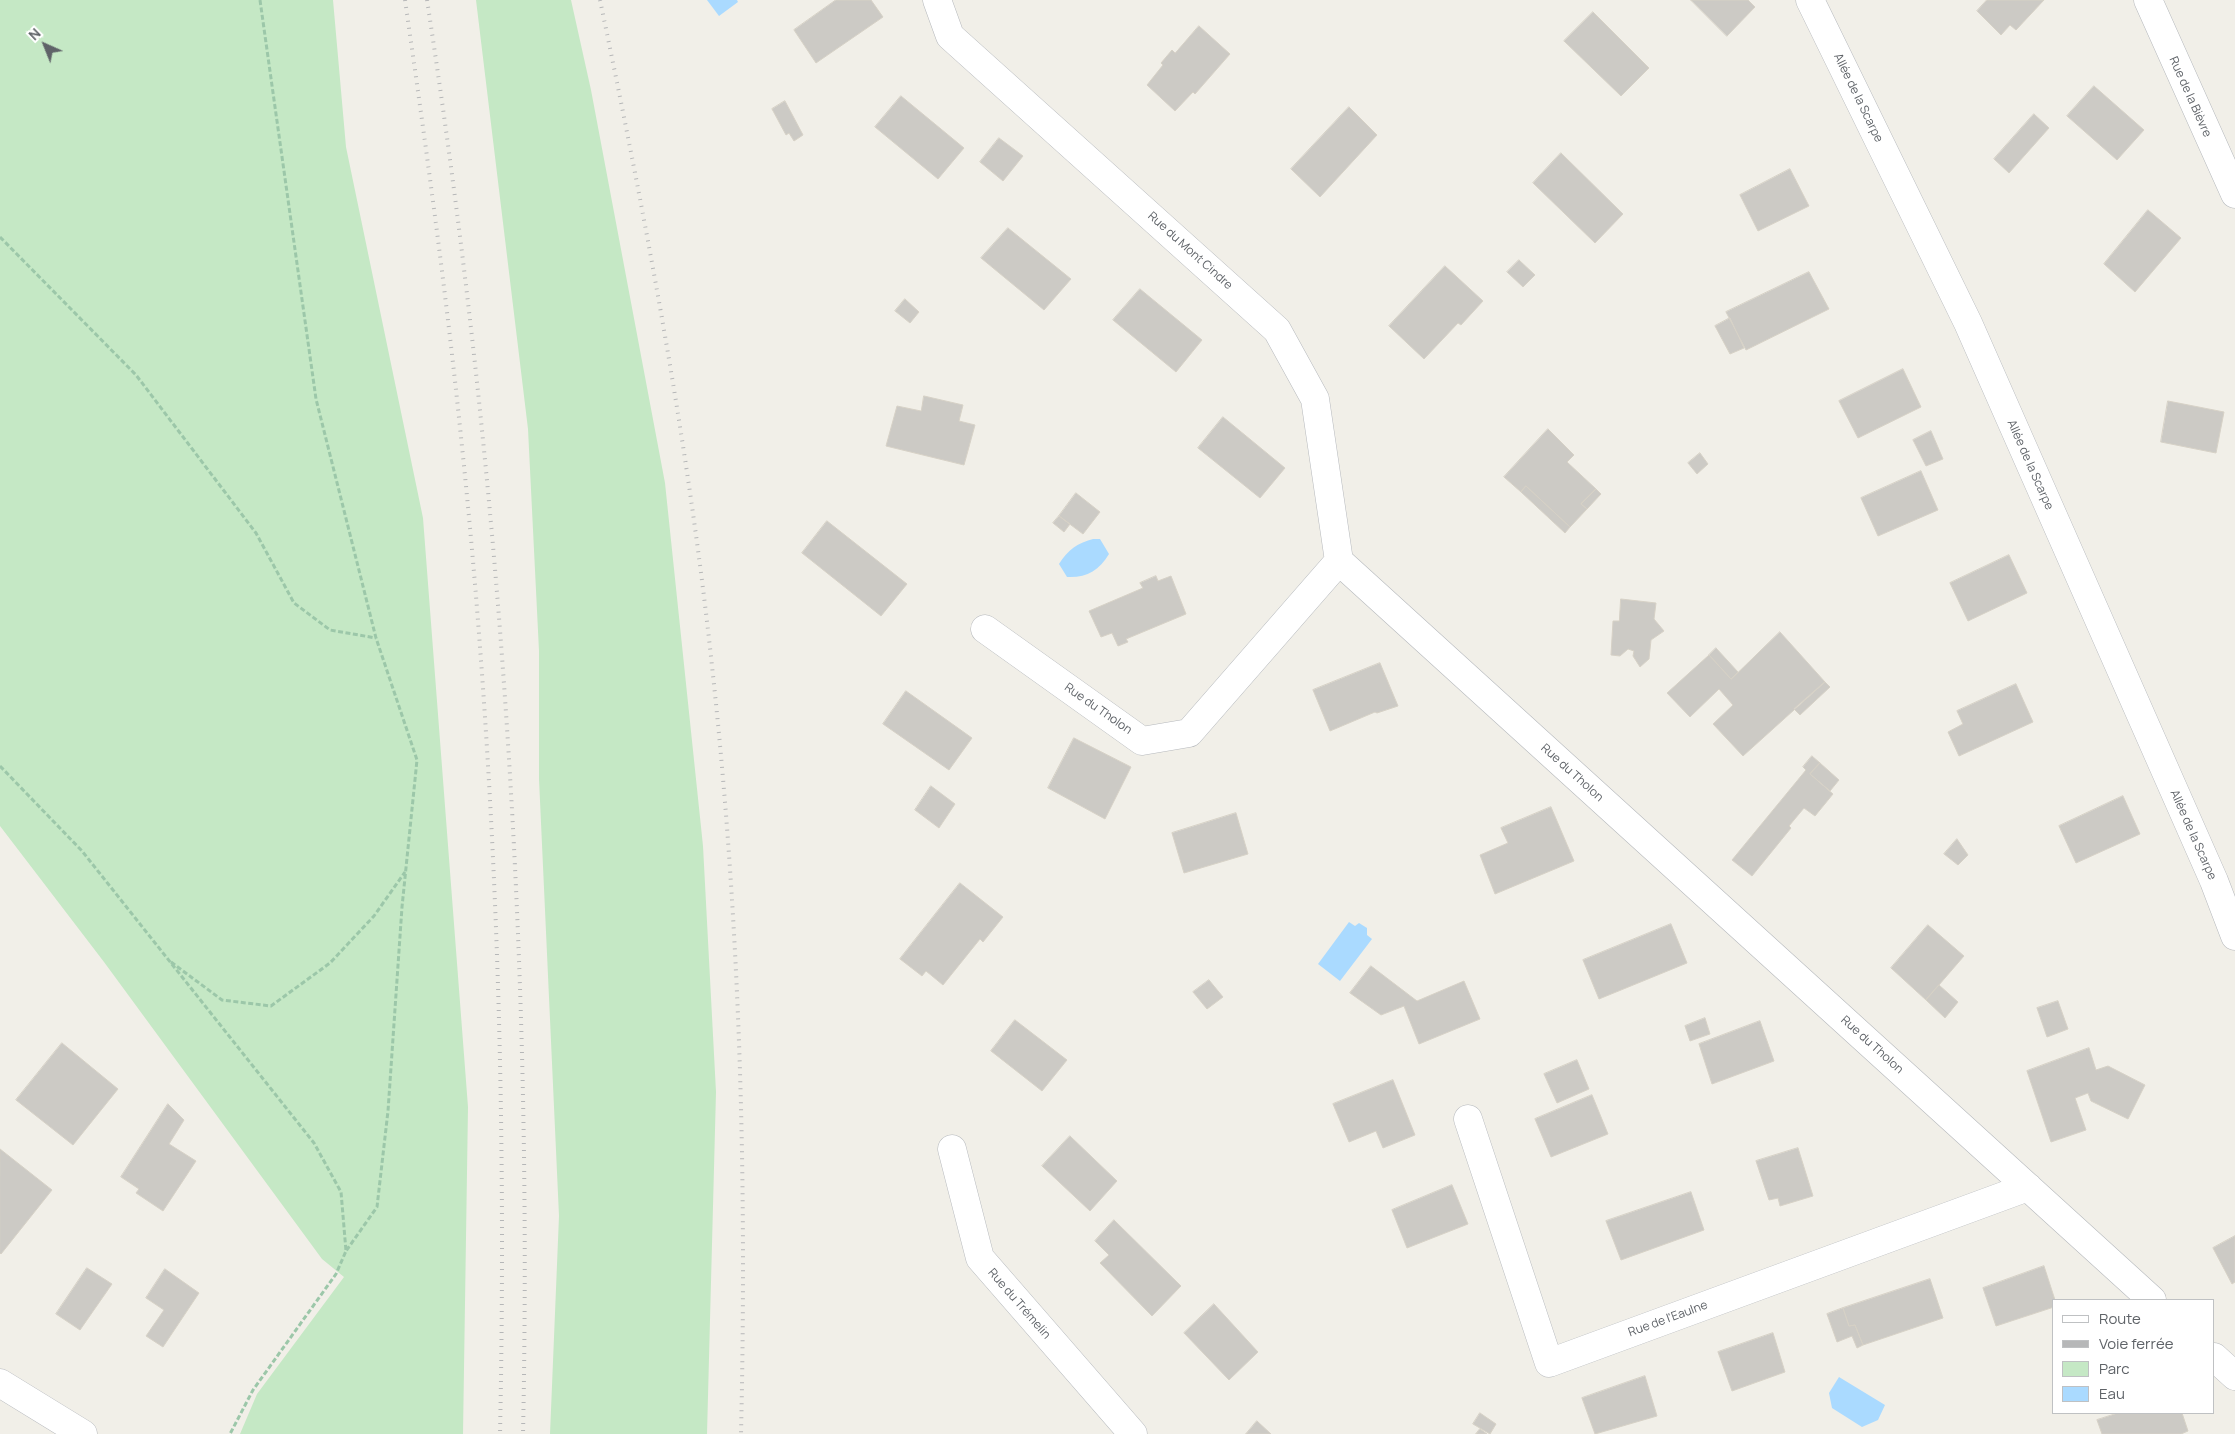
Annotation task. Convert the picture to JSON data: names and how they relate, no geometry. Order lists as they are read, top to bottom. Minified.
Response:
{"streets":{"street":["Rue de la Bièvre","Allée de la Scarpe","Rue du Mont Cindre","Rue du Tholon","Rue du Trémelin","Rue de l'Eaulne"]},"crossings":[["Rue du Mont Cindre","Rue du Tholon"],["Rue du Tholon","Rue de l'Eaulne"]],"legend":["Route","Voie ferrée","Parc","Eau"],"north":"top left"}
